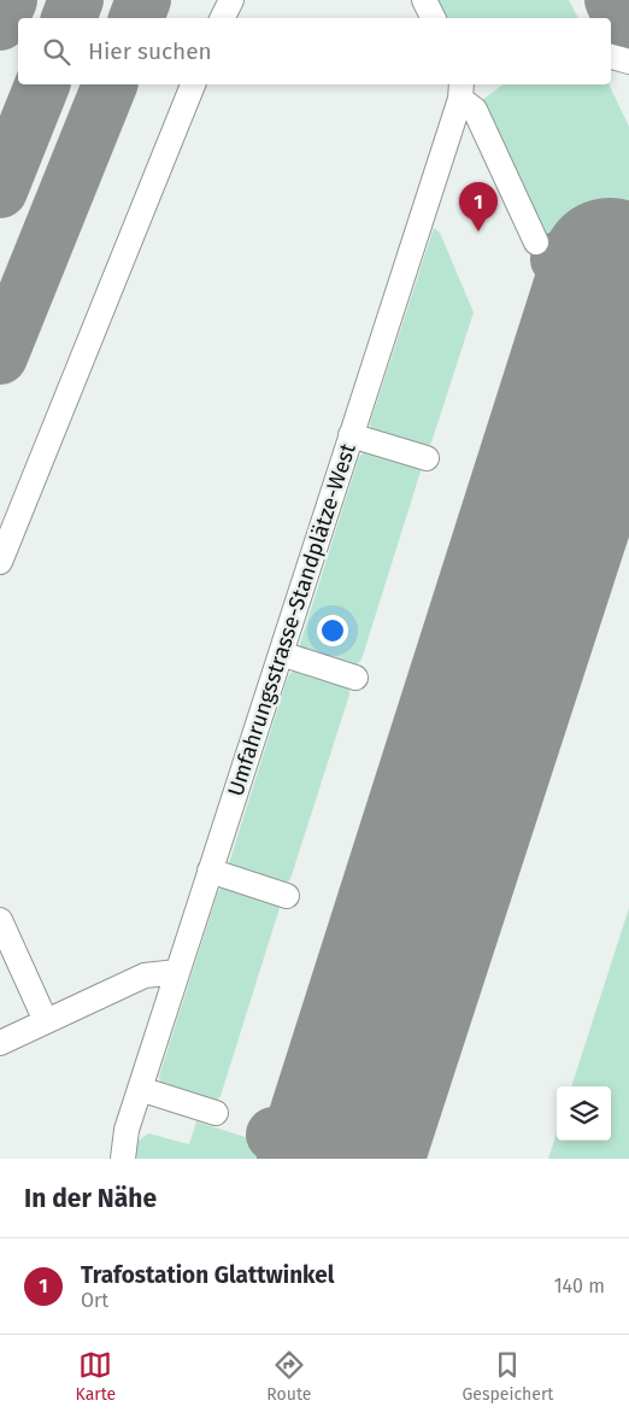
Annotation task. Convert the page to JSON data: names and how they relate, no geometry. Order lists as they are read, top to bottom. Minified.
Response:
{"streets":{"lane":["Umfahrungsstrasse-Standplätze-West"]},"page":{"search":"Hier suchen","pins":"1","heading":"In der Nähe","list":[{"mark":"1","name":"Trafostation Glattwinkel","note":"Ort","value":"140 m"}],"nav":["Karte","Route","Gespeichert"]}}
